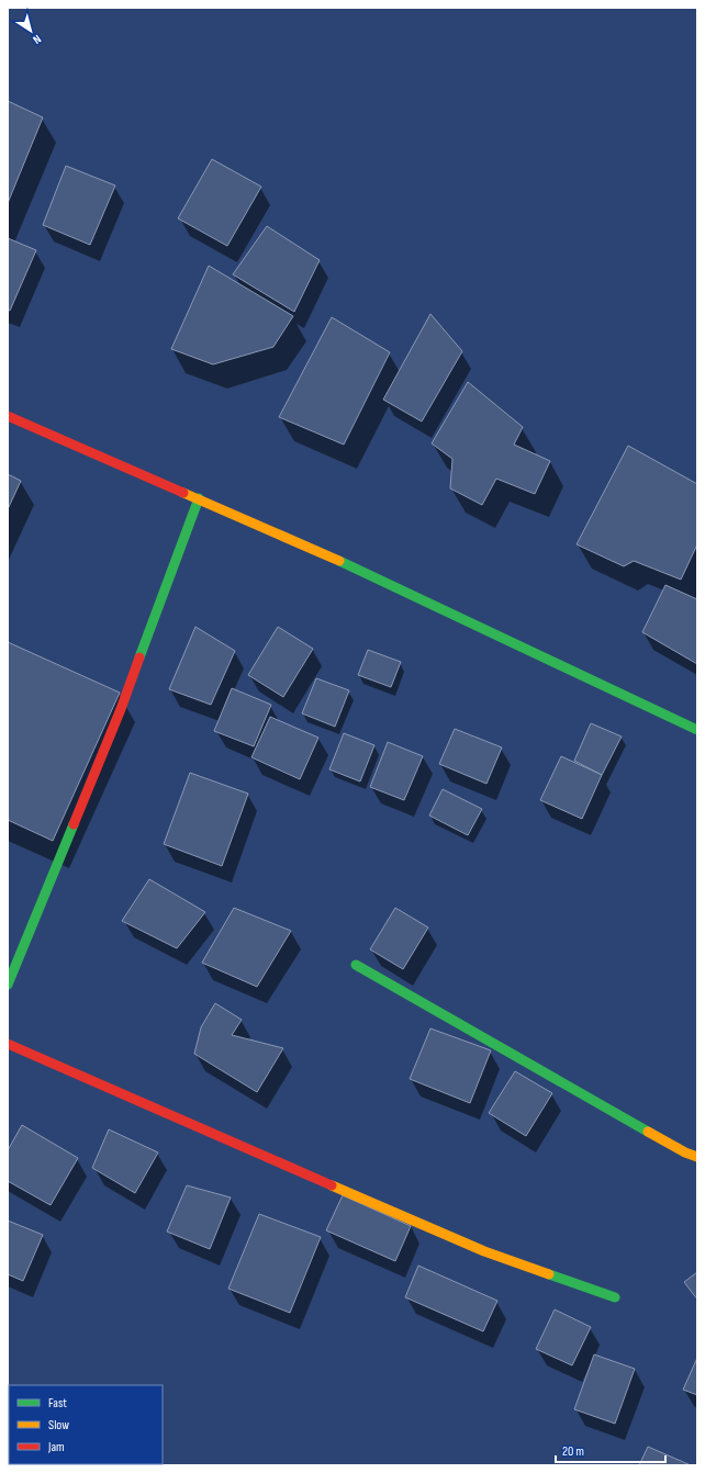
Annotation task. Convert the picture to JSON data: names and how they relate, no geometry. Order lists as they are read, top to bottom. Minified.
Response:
{"legend":["Fast","Slow","Jam"],"scale_bar":"20 m","north":"bottom right"}
